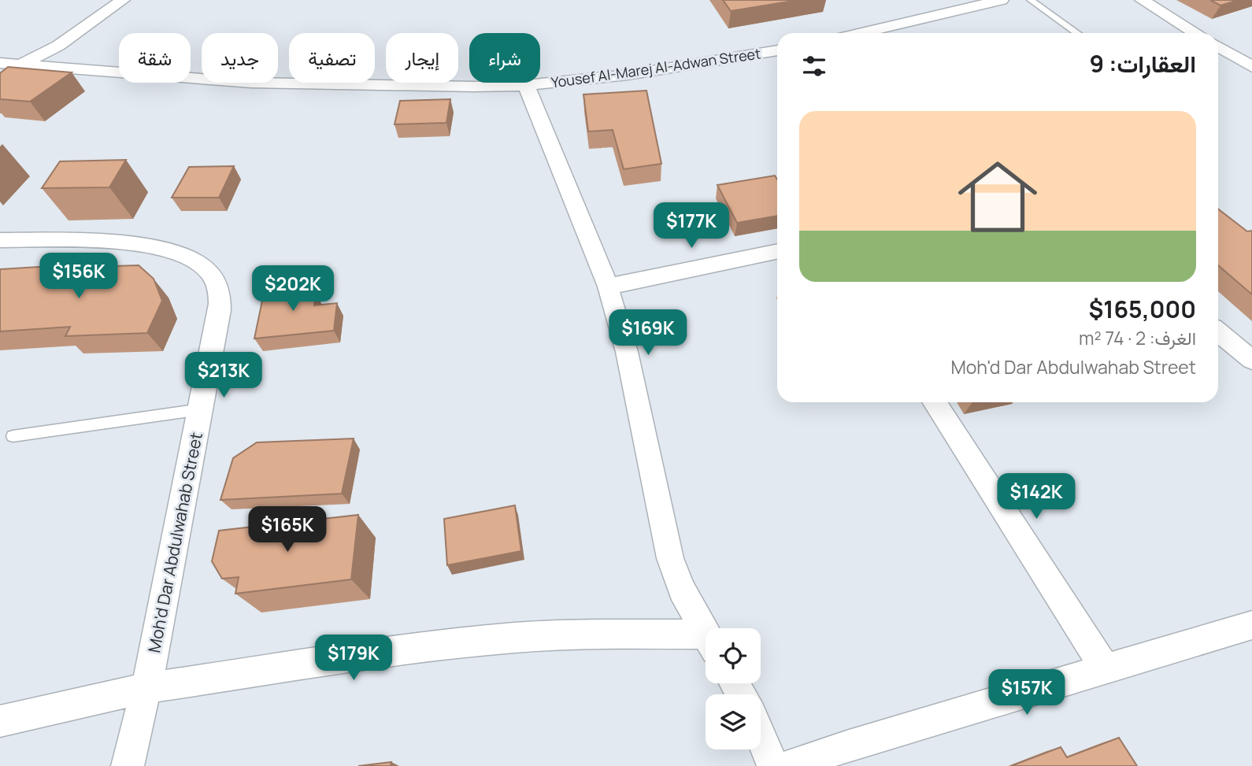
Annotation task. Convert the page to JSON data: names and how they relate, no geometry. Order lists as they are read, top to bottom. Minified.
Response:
{"streets":{"street":["Yousef Al-Marej Al-Adwan Street","Moh'd Dar Abdulwahab Street"]},"page":{"chip":["شراء","إيجار","تصفية","جديد","شقة"],"heading":"العقارات: 9","list":[{"name":"$165,000","note":"الغرف: 2 · 74 m² · Moh'd Dar Abdulwahab Street"}],"price":["$177K","$156K","$202K","$169K","$213K","$142K","$165K","$179K","$157K"]}}
